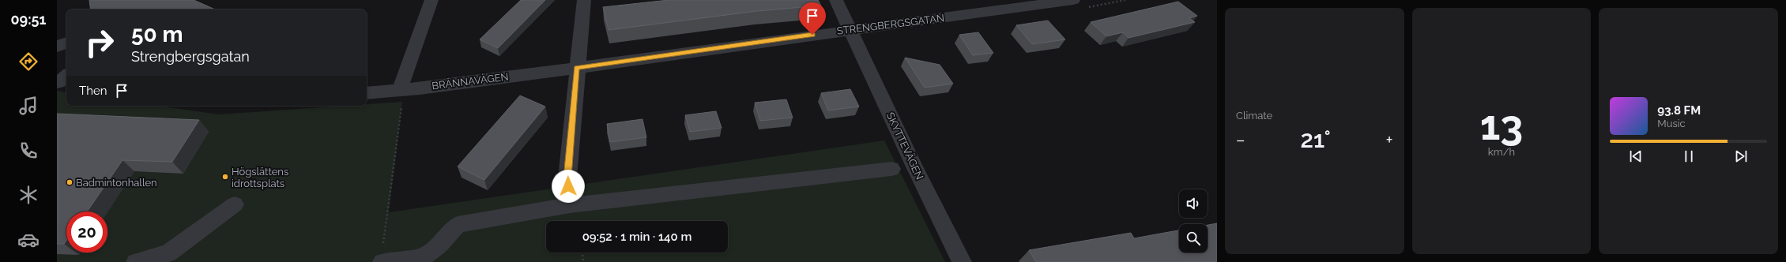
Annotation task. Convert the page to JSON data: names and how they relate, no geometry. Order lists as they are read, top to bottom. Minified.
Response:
{"streets":{"street":["STRENGBERGSGATAN","BRÄNNAVÄGEN","SKYTTEVÄGEN"]},"crossings":[["STRENGBERGSGATAN","BRÄNNAVÄGEN"],["STRENGBERGSGATAN","SKYTTEVÄGEN"]],"places":["Högslättens idrottsplats","Badmintonhallen"],"page":{"tabs":"09:51","tile":["Climate",["13","km/h"]],"turn":["50 m","Strengbergsgatan"],"then":"Then","song":["93.8 FM","Music"],"heat":["−","21°","+"],"limit":"20","trip":"09:52 · 1 min · 140 m"}}
